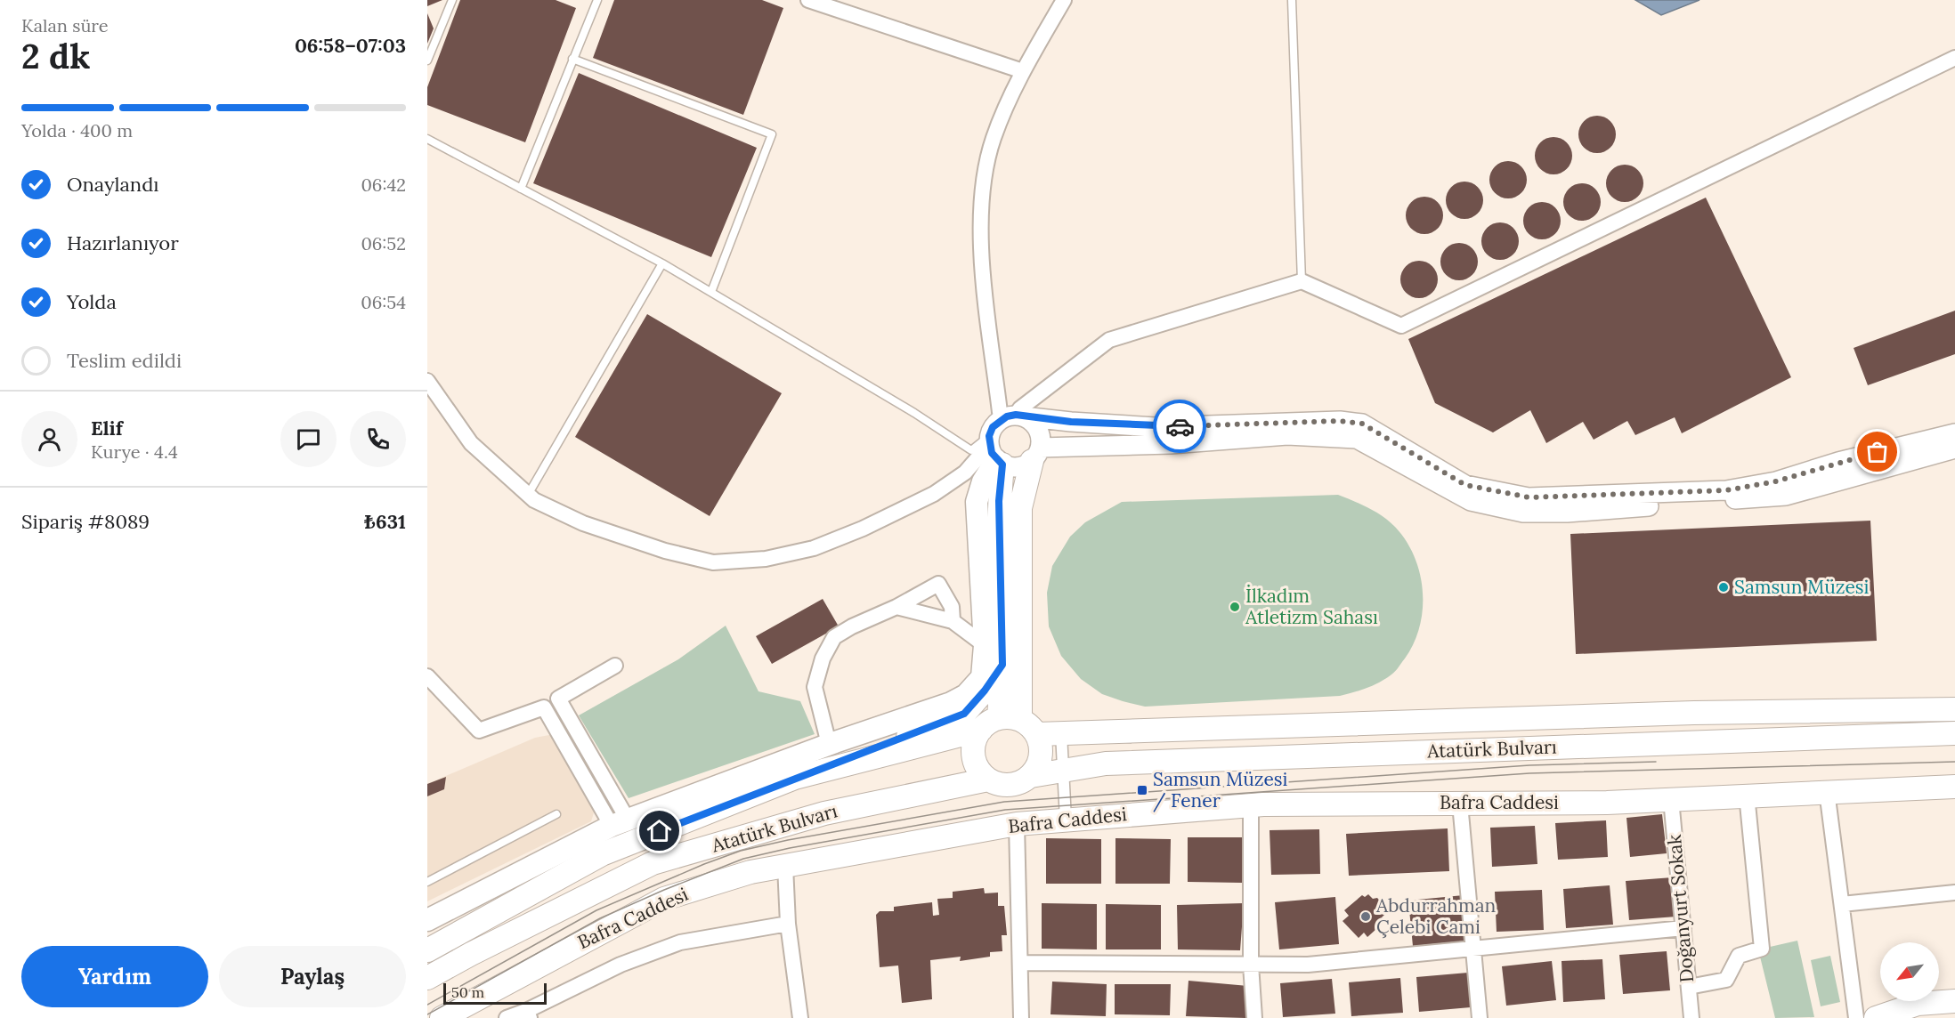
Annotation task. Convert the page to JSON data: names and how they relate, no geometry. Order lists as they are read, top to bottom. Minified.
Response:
{"streets":{"main road":["Atatürk Bulvarı","Bafra Caddesi"],"street":["Doğanyurt Sokak"]},"crossings":[["Bafra Caddesi","Doğanyurt Sokak"]],"places":{"other":["Samsun Müzesi","İlkadım Atletizm Sahası","Abdurrahman Çelebi Cami"],"transit":["Samsun Müzesi / Fener"]},"scale_bar":"50 m","north":"bottom left","page":{"heading":["2 dk","Kalan süre","06:58–07:03"],"panel":["Elif","Kurye · 4.4","Sipariş #8089","₺631"],"bar":"Yolda · 400 m","list":[["Onaylandı","06:42"],["Hazırlanıyor","06:52"],["Yolda","06:54"],"Teslim edildi"],"buttons":["Yardım","Paylaş"],"scale":"50 m"}}
